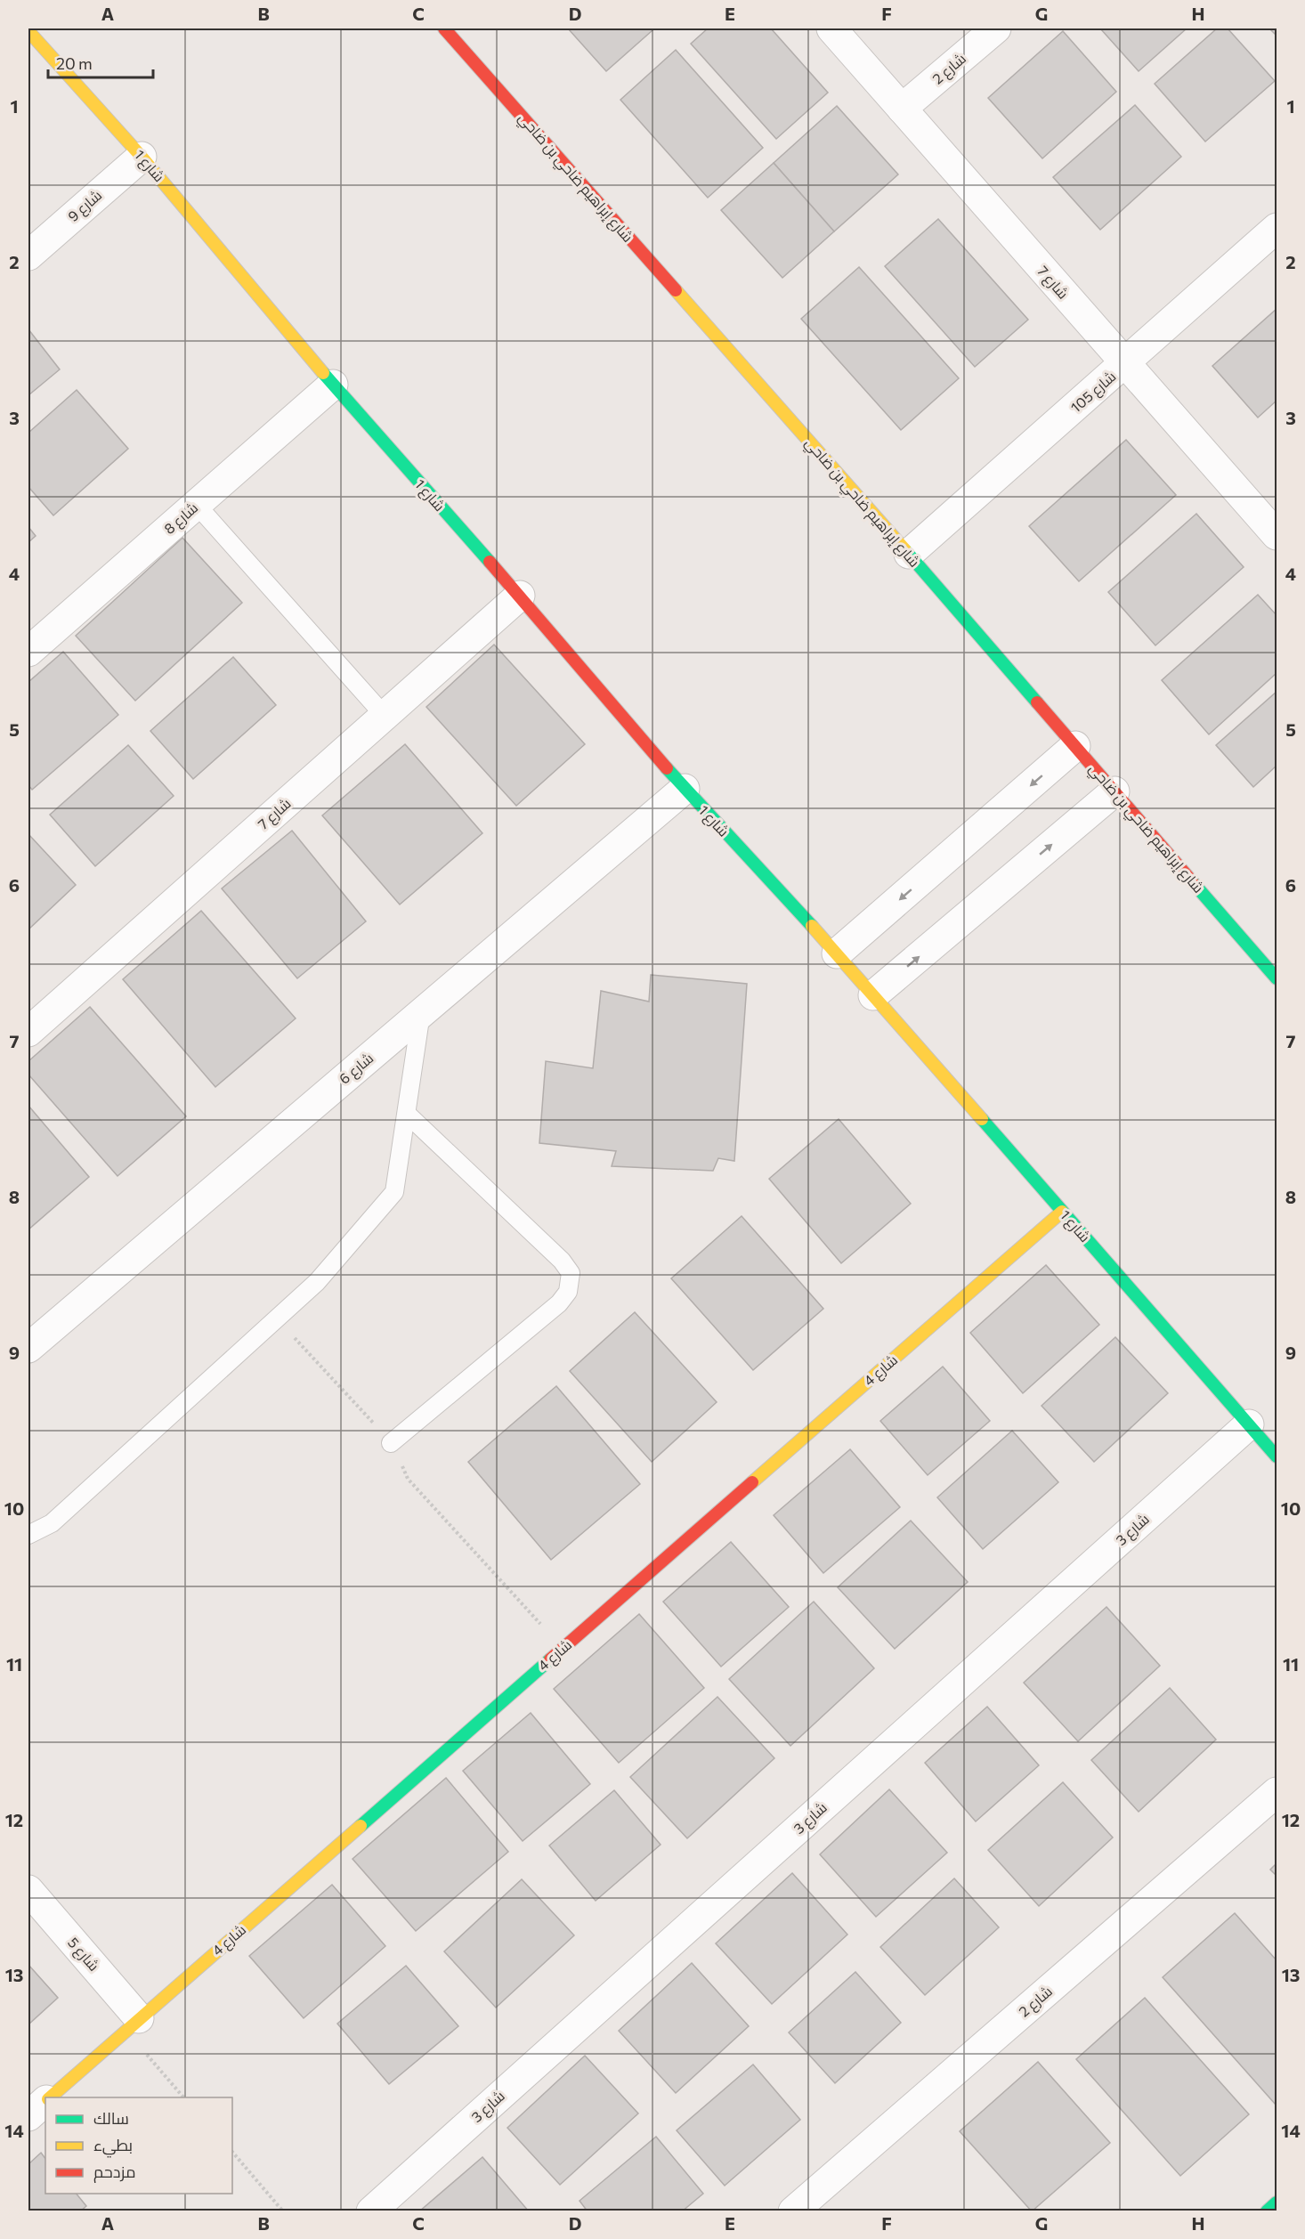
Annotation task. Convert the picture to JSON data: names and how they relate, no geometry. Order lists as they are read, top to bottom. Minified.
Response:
{"streets":{"street":["شارع 2","شارع 1","شارع إبراهيم ضاحي بن ضاحي","شارع 9","شارع 7","شارع 105","شارع 8","شارع 6","شارع 4","شارع 3","شارع 5"]},"crossings":[["شارع 2","شارع 7"],["شارع 1","شارع 9"],["شارع 1","شارع 7"],["شارع 1","شارع 8"],["شارع 1","شارع 6"],["شارع 1","شارع 4"],["شارع 1","شارع 3"],["شارع إبراهيم ضاحي بن ضاحي","شارع 105"],["شارع 7","شارع 105"],["شارع 4","شارع 5"]],"legend":["سالك","بطيء","مزدحم"],"scale_bar":"20 m","grid":{"columns":["A","B","C","D","E","F","G","H"],"rows":["1","2","3","4","5","6","7","8","9","10","11","12","13","14"]}}
